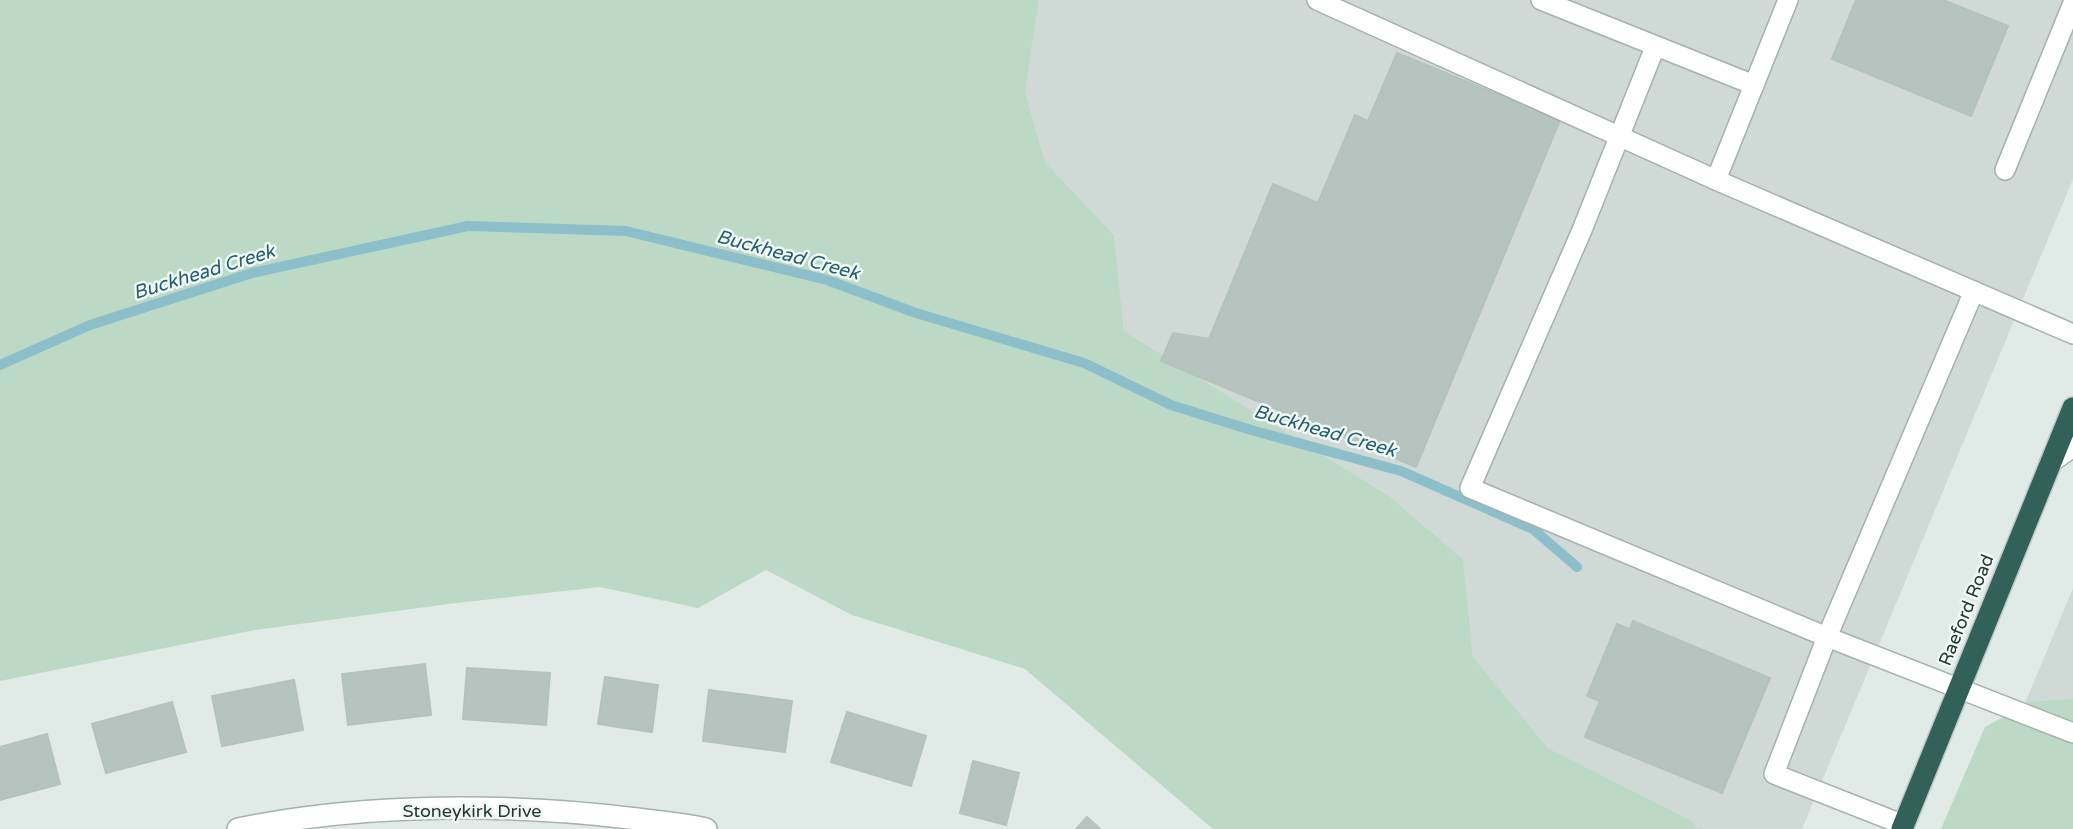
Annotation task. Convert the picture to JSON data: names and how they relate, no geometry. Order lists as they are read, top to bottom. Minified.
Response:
{"streets":{"highway":["Raeford Road"],"street":["Stoneykirk Drive"]},"water":["Buckhead Creek"]}
